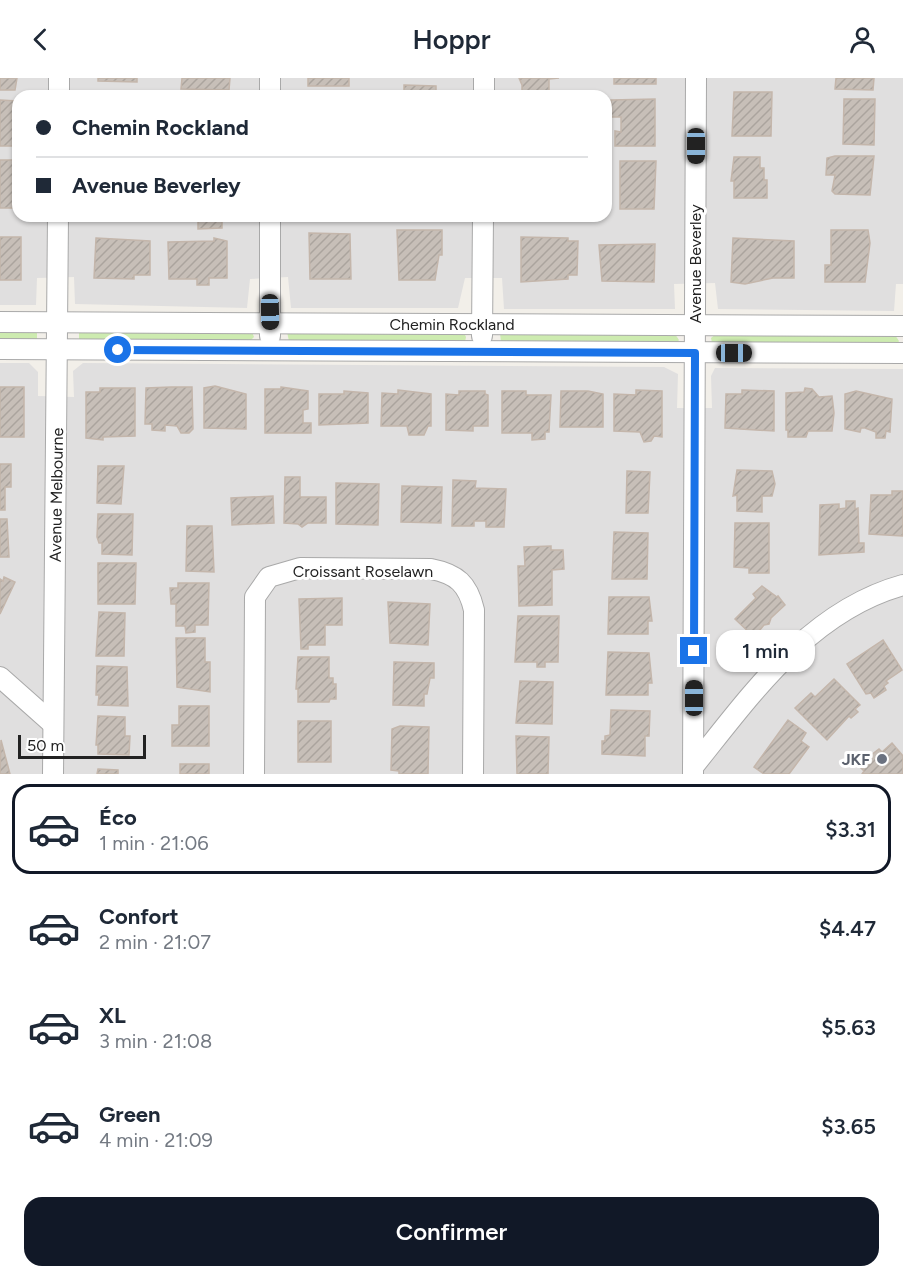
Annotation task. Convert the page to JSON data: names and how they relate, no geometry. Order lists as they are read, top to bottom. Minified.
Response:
{"streets":{"street":["Avenue Beverley","Chemin Rockland","Avenue Melbourne","Croissant Roselawn"]},"crossings":[["Avenue Beverley","Chemin Rockland"],["Chemin Rockland","Avenue Melbourne"]],"places":["JKF"],"scale_bar":"50 m","page":{"header":"Hoppr","banner":["Chemin Rockland","Avenue Beverley"],"bubble":"1 min","scale":"50 m","list":[{"name":"Éco","note":"1 min · 21:06","value":"$3.31"},{"name":"Confort","note":"2 min · 21:07","value":"$4.47"},{"name":"XL","note":"3 min · 21:08","value":"$5.63"},{"name":"Green","note":"4 min · 21:09","value":"$3.65"}],"buttons":"Confirmer"}}
